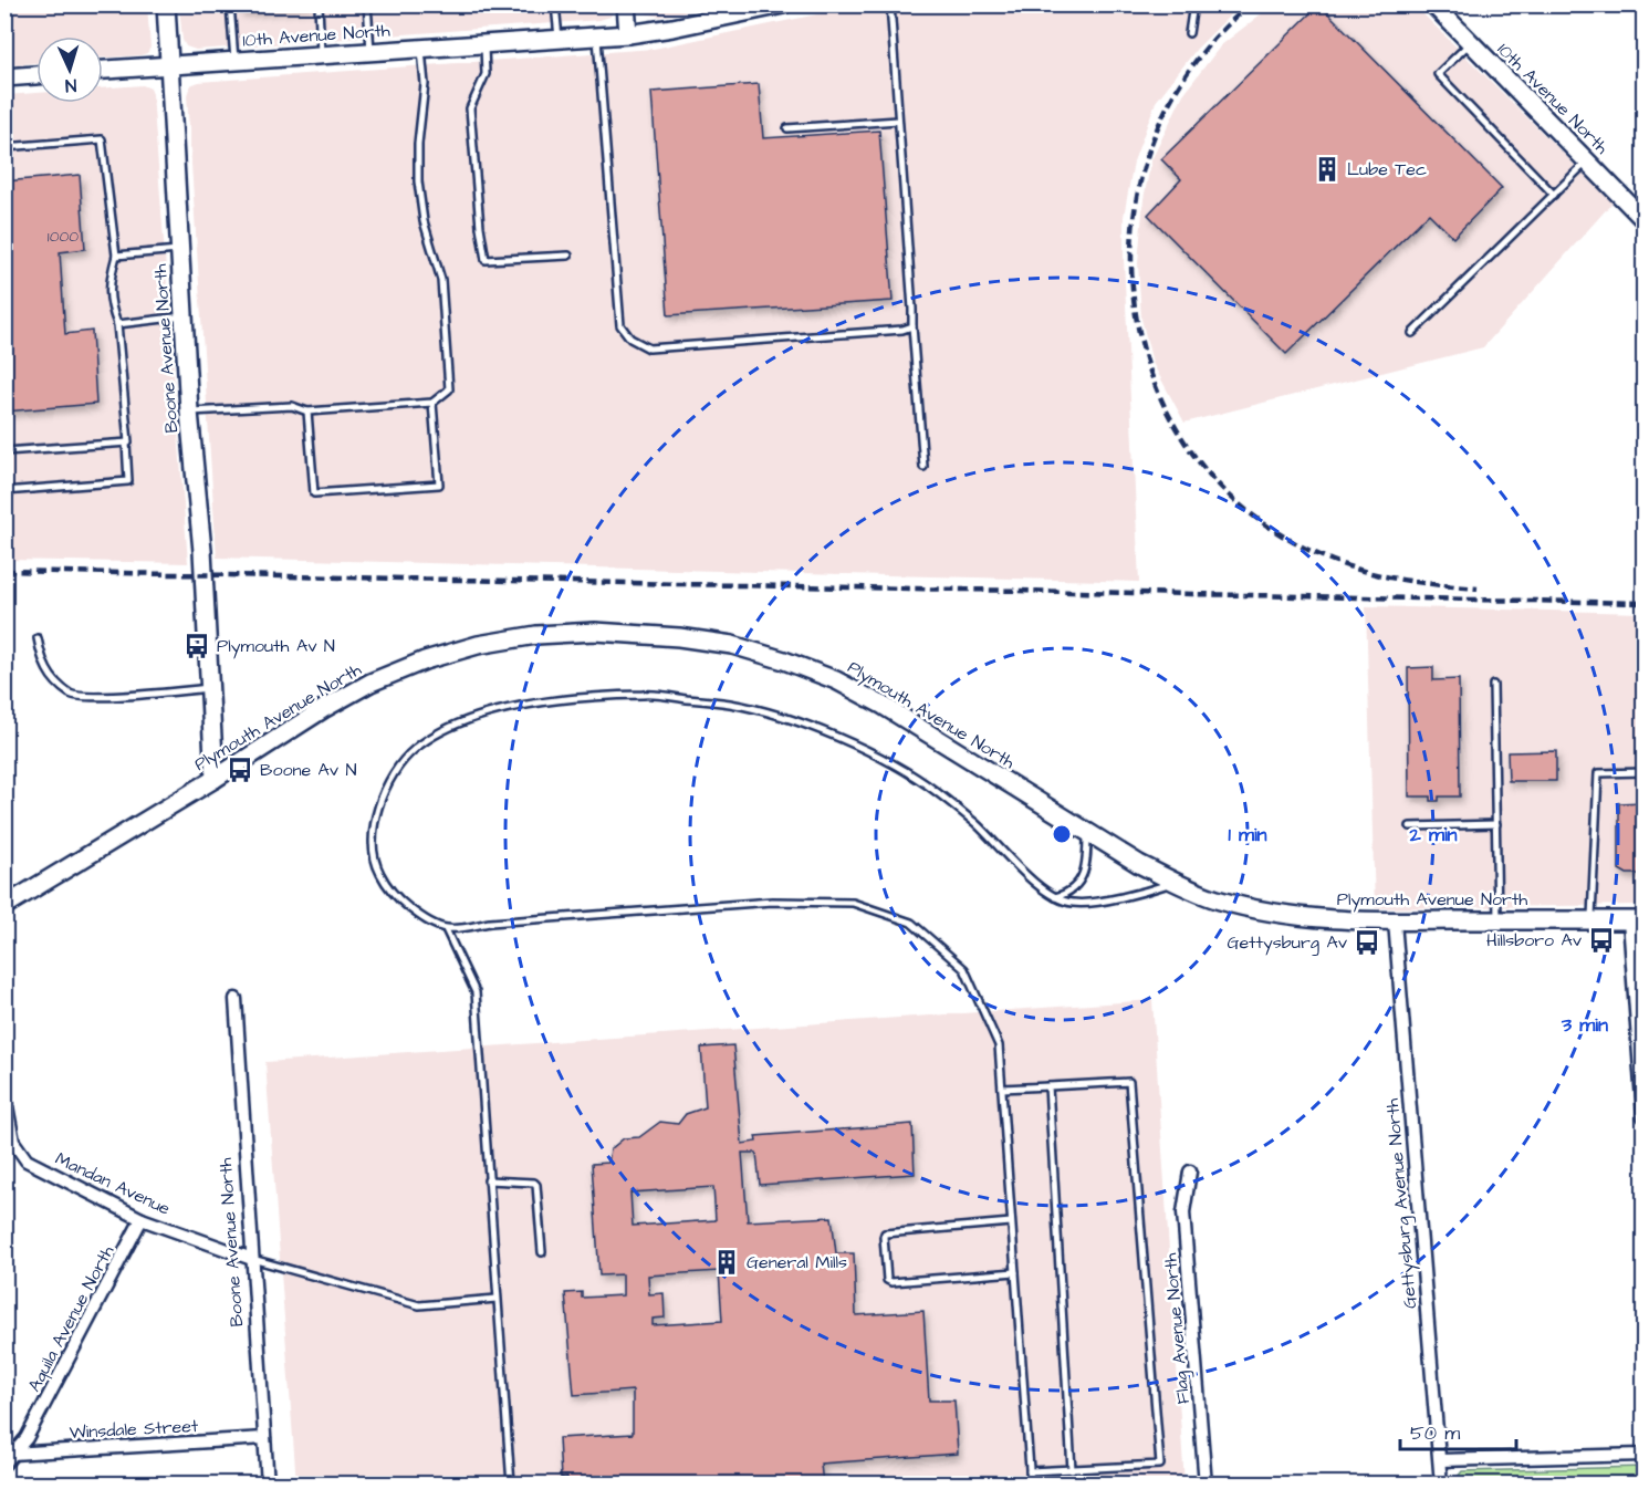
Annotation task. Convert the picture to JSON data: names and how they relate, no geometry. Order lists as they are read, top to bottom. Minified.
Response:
{"streets":{"street":["10th Avenue North","Boone Avenue North","Plymouth Avenue North","Mandan Avenue","Gettysburg Avenue North","Aquila Avenue North","Flag Avenue North","Winsdale Street"]},"crossings":[["10th Avenue North","Boone Avenue North"],["Boone Avenue North","Plymouth Avenue North"],["Boone Avenue North","Mandan Avenue"],["Boone Avenue North","Winsdale Street"],["Plymouth Avenue North","Gettysburg Avenue North"],["Mandan Avenue","Aquila Avenue North"],["Aquila Avenue North","Winsdale Street"]],"places":{"building":["Lube Tec","General Mills"],"bus stop":["Plymouth Av N","Boone Av N","Hillsboro Av","Gettysburg Av"]},"house_numbers":["1000"],"scale_bar":"50 m","north":"bottom","rings":["1 min","2 min","3 min"]}
